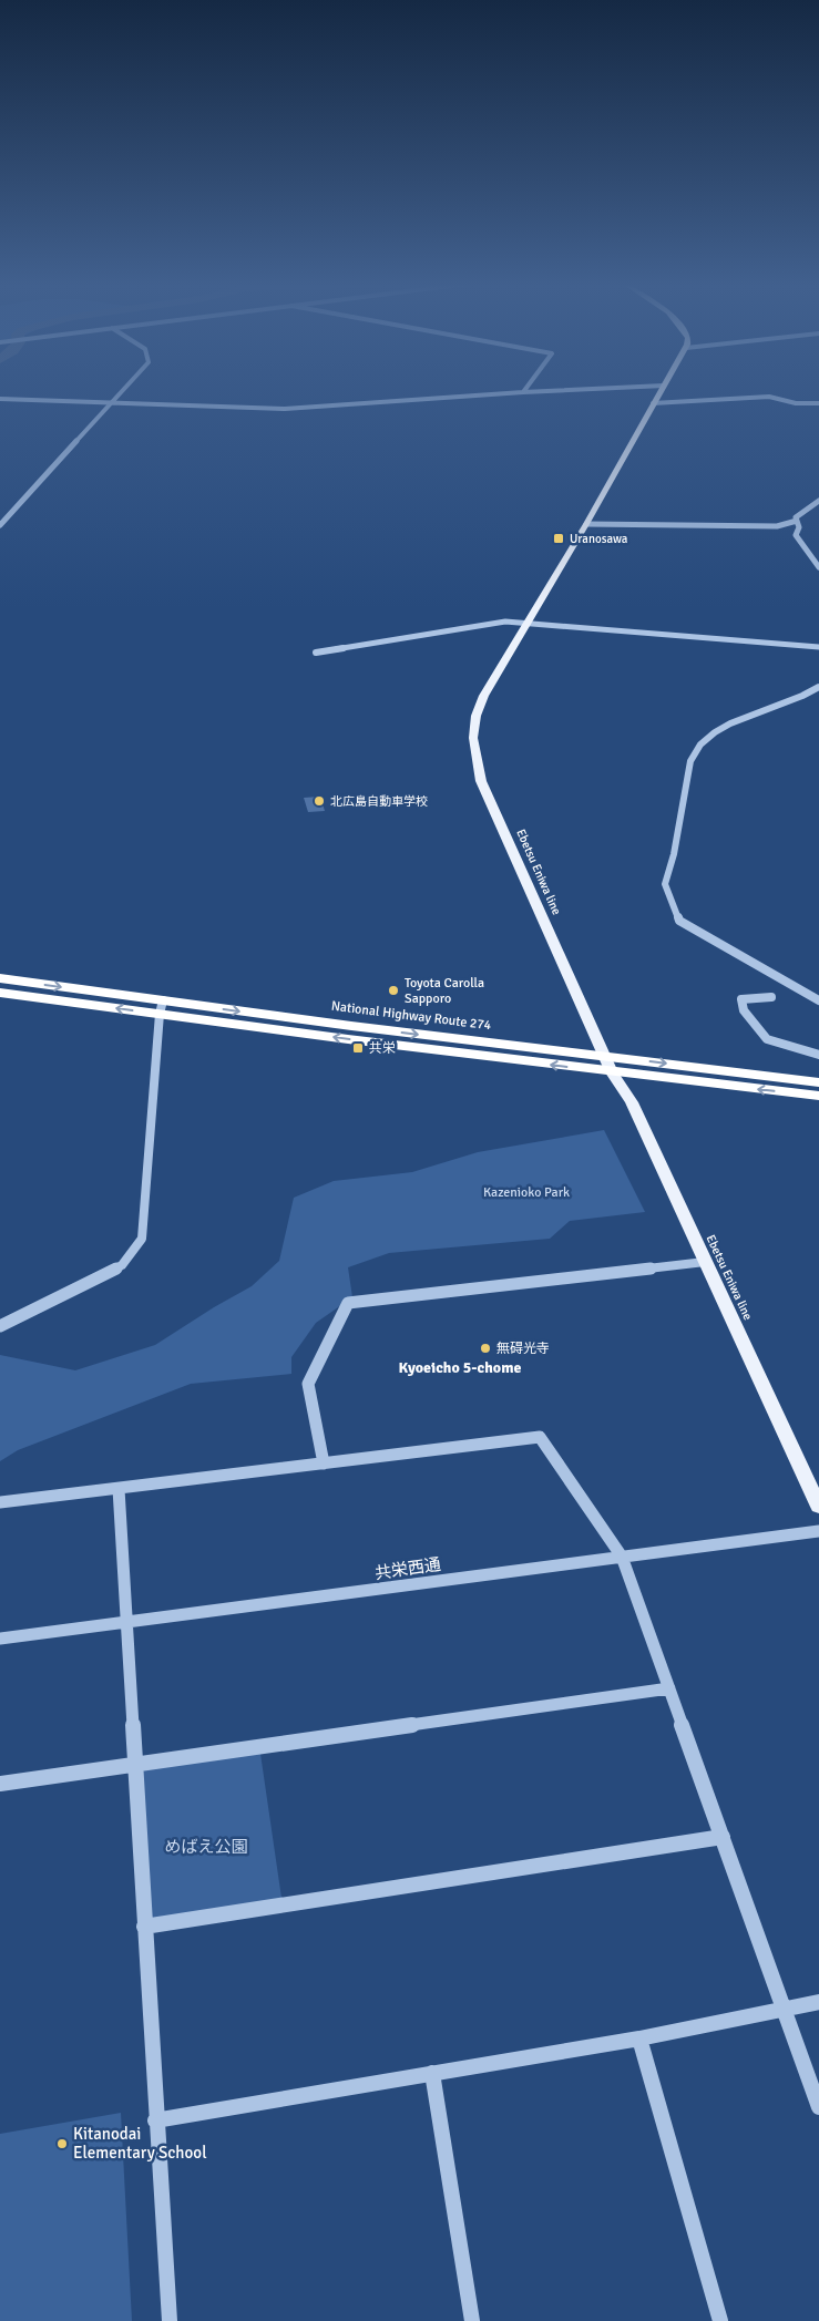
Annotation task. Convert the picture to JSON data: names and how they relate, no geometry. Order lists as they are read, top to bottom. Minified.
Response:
{"streets":{"highway":["National Highway Route 274"],"main road":["Ebetsu Eniwa line"],"street":["共栄西通"]},"crossings":[["Ebetsu Eniwa line","National Highway Route 274"]],"districts":["Kyoeicho 5-chome"],"parks":["Kazenioko Park","めばえ公園"],"places":{"transit":["Uranosawa","共栄"],"other":["北広島自動車学校","Toyota Carolla Sapporo","無碍光寺","Kitanodai Elementary School"]}}
